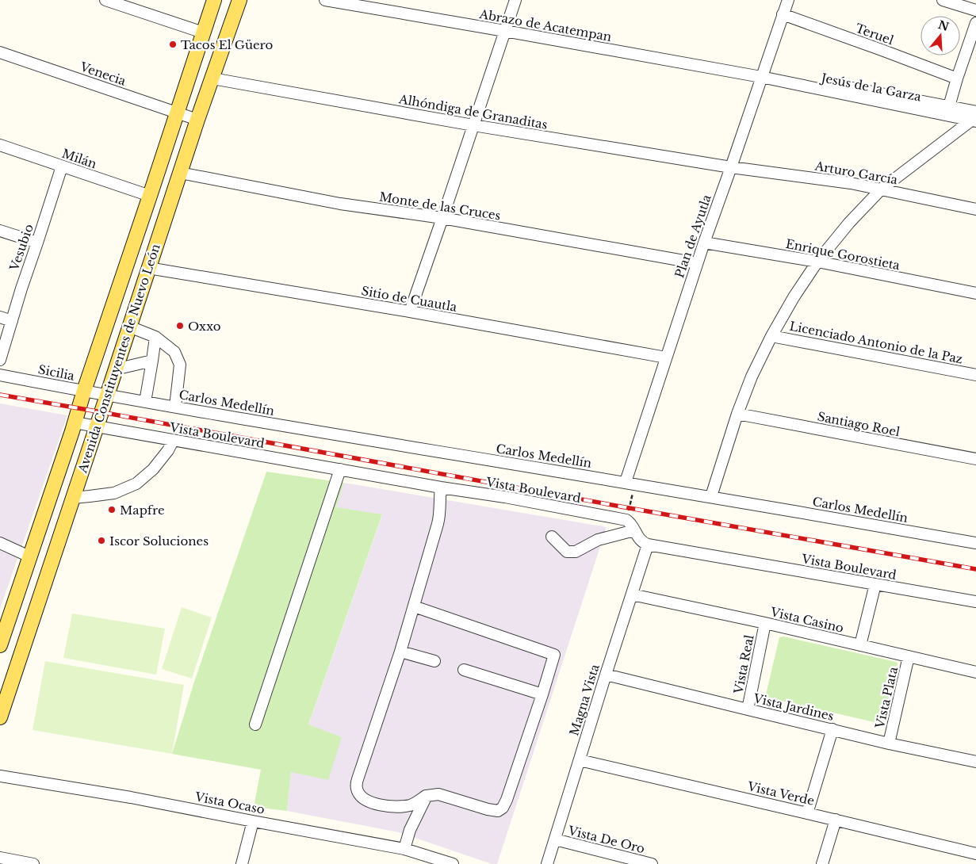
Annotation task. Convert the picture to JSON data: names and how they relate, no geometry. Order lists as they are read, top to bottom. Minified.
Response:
{"streets":{"main road":["Avenida Constituyentes de Nuevo León"],"street":["Abrazo de Acatempan","Teruel","Venecia","Jesús de la Garza","Alhóndiga de Granaditas","Milán","Arturo García","Monte de las Cruces","Plan de Ayutla","Vesubio","Enrique Gorostieta","Sitio de Cuautla","Licenciado Antonio de la Paz","Sicilia","Carlos Medellín","Santiago Roel","Vista Boulevard","Vista Casino","Vista Real","Vista Plata","Magna Vista","Vista Jardines","Vista Verde","Vista Ocaso","Vista De Oro"]},"crossings":[["Abrazo de Acatempan","Jesús de la Garza"],["Abrazo de Acatempan","Plan de Ayutla"],["Teruel","Plan de Ayutla"],["Venecia","Avenida Constituyentes de Nuevo León"],["Jesús de la Garza","Plan de Ayutla"],["Alhóndiga de Granaditas","Arturo García"],["Alhóndiga de Granaditas","Plan de Ayutla"],["Alhóndiga de Granaditas","Avenida Constituyentes de Nuevo León"],["Milán","Vesubio"],["Milán","Avenida Constituyentes de Nuevo León"],["Arturo García","Plan de Ayutla"],["Monte de las Cruces","Plan de Ayutla"],["Monte de las Cruces","Avenida Constituyentes de Nuevo León"],["Plan de Ayutla","Enrique Gorostieta"],["Plan de Ayutla","Sitio de Cuautla"],["Plan de Ayutla","Carlos Medellín"],["Sitio de Cuautla","Avenida Constituyentes de Nuevo León"],["Avenida Constituyentes de Nuevo León","Sicilia"],["Avenida Constituyentes de Nuevo León","Carlos Medellín"],["Avenida Constituyentes de Nuevo León","Vista Boulevard"],["Sicilia","Carlos Medellín"],["Vista Boulevard","Magna Vista"],["Vista Casino","Vista Real"],["Vista Casino","Vista Plata"],["Vista Casino","Magna Vista"],["Vista Real","Vista Jardines"],["Vista Plata","Vista Jardines"],["Magna Vista","Vista Jardines"],["Magna Vista","Vista Verde"],["Magna Vista","Vista De Oro"]],"places":["Tacos El Güero","Oxxo","Mapfre","Iscor Soluciones"],"north":"top"}
